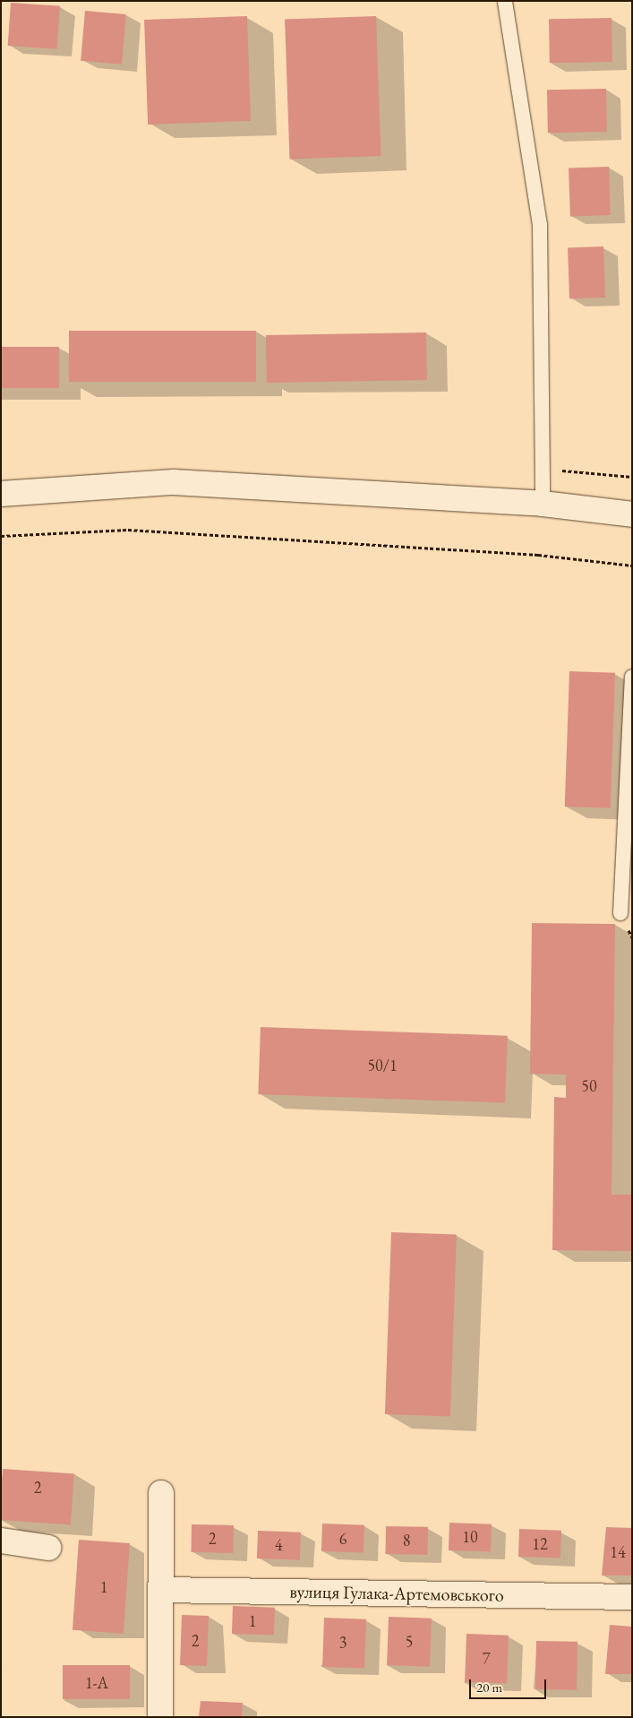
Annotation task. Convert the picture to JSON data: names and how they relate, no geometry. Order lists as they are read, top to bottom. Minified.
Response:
{"streets":{"street":["вулиця Гулака-Артемовського"]},"house_numbers":["50/1","50","2","10","2","6","8","12","4","14","1","1","2","5","3","7","1-А"],"scale_bar":"20 m"}
